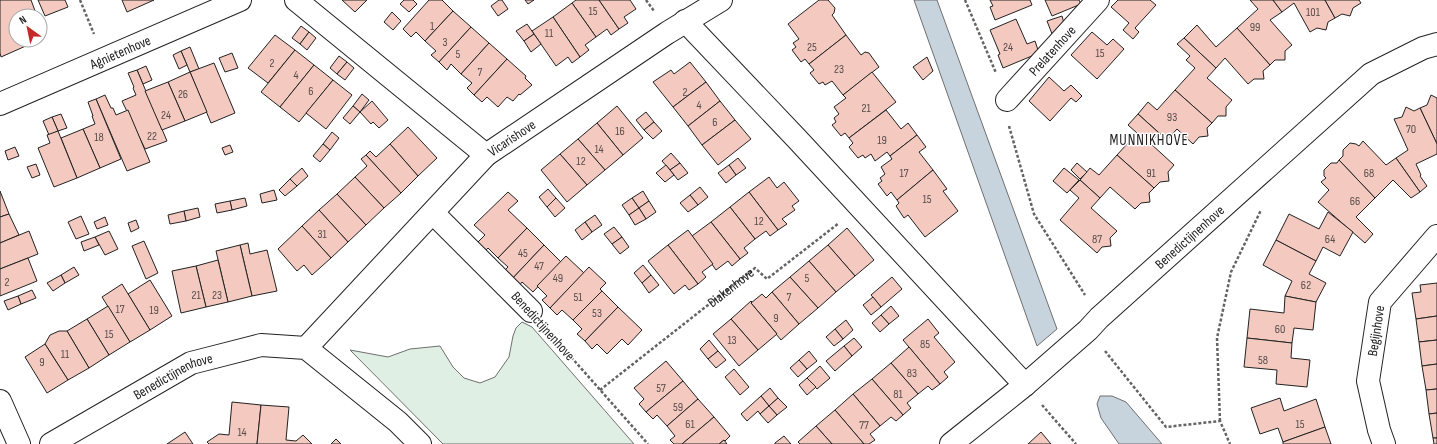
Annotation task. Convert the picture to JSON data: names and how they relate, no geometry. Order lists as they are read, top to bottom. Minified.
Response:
{"streets":{"street":["Prelatenhove","Agnietenhove","Vicarishove","Benedictijnenhove","Begijnhove"],"path":["Diakenhove"]},"crossings":[["Benedictijnenhove","Diakenhove"]],"districts":["MUNNIKHOVE"],"house_numbers":["15","101","1","99","11","3","25","24","15","5","2","23","7","4","6","2","26","4","21","24","93","6","70","16","22","18","19","14","12","17","91","68","15","66","12","31","87","64","45","47","49","5","2","62","21","23","51","7","17","19","53","9","60","15","13","85","11","58","9","83","57","81","59","61","15","77","14"],"north":"top left"}
